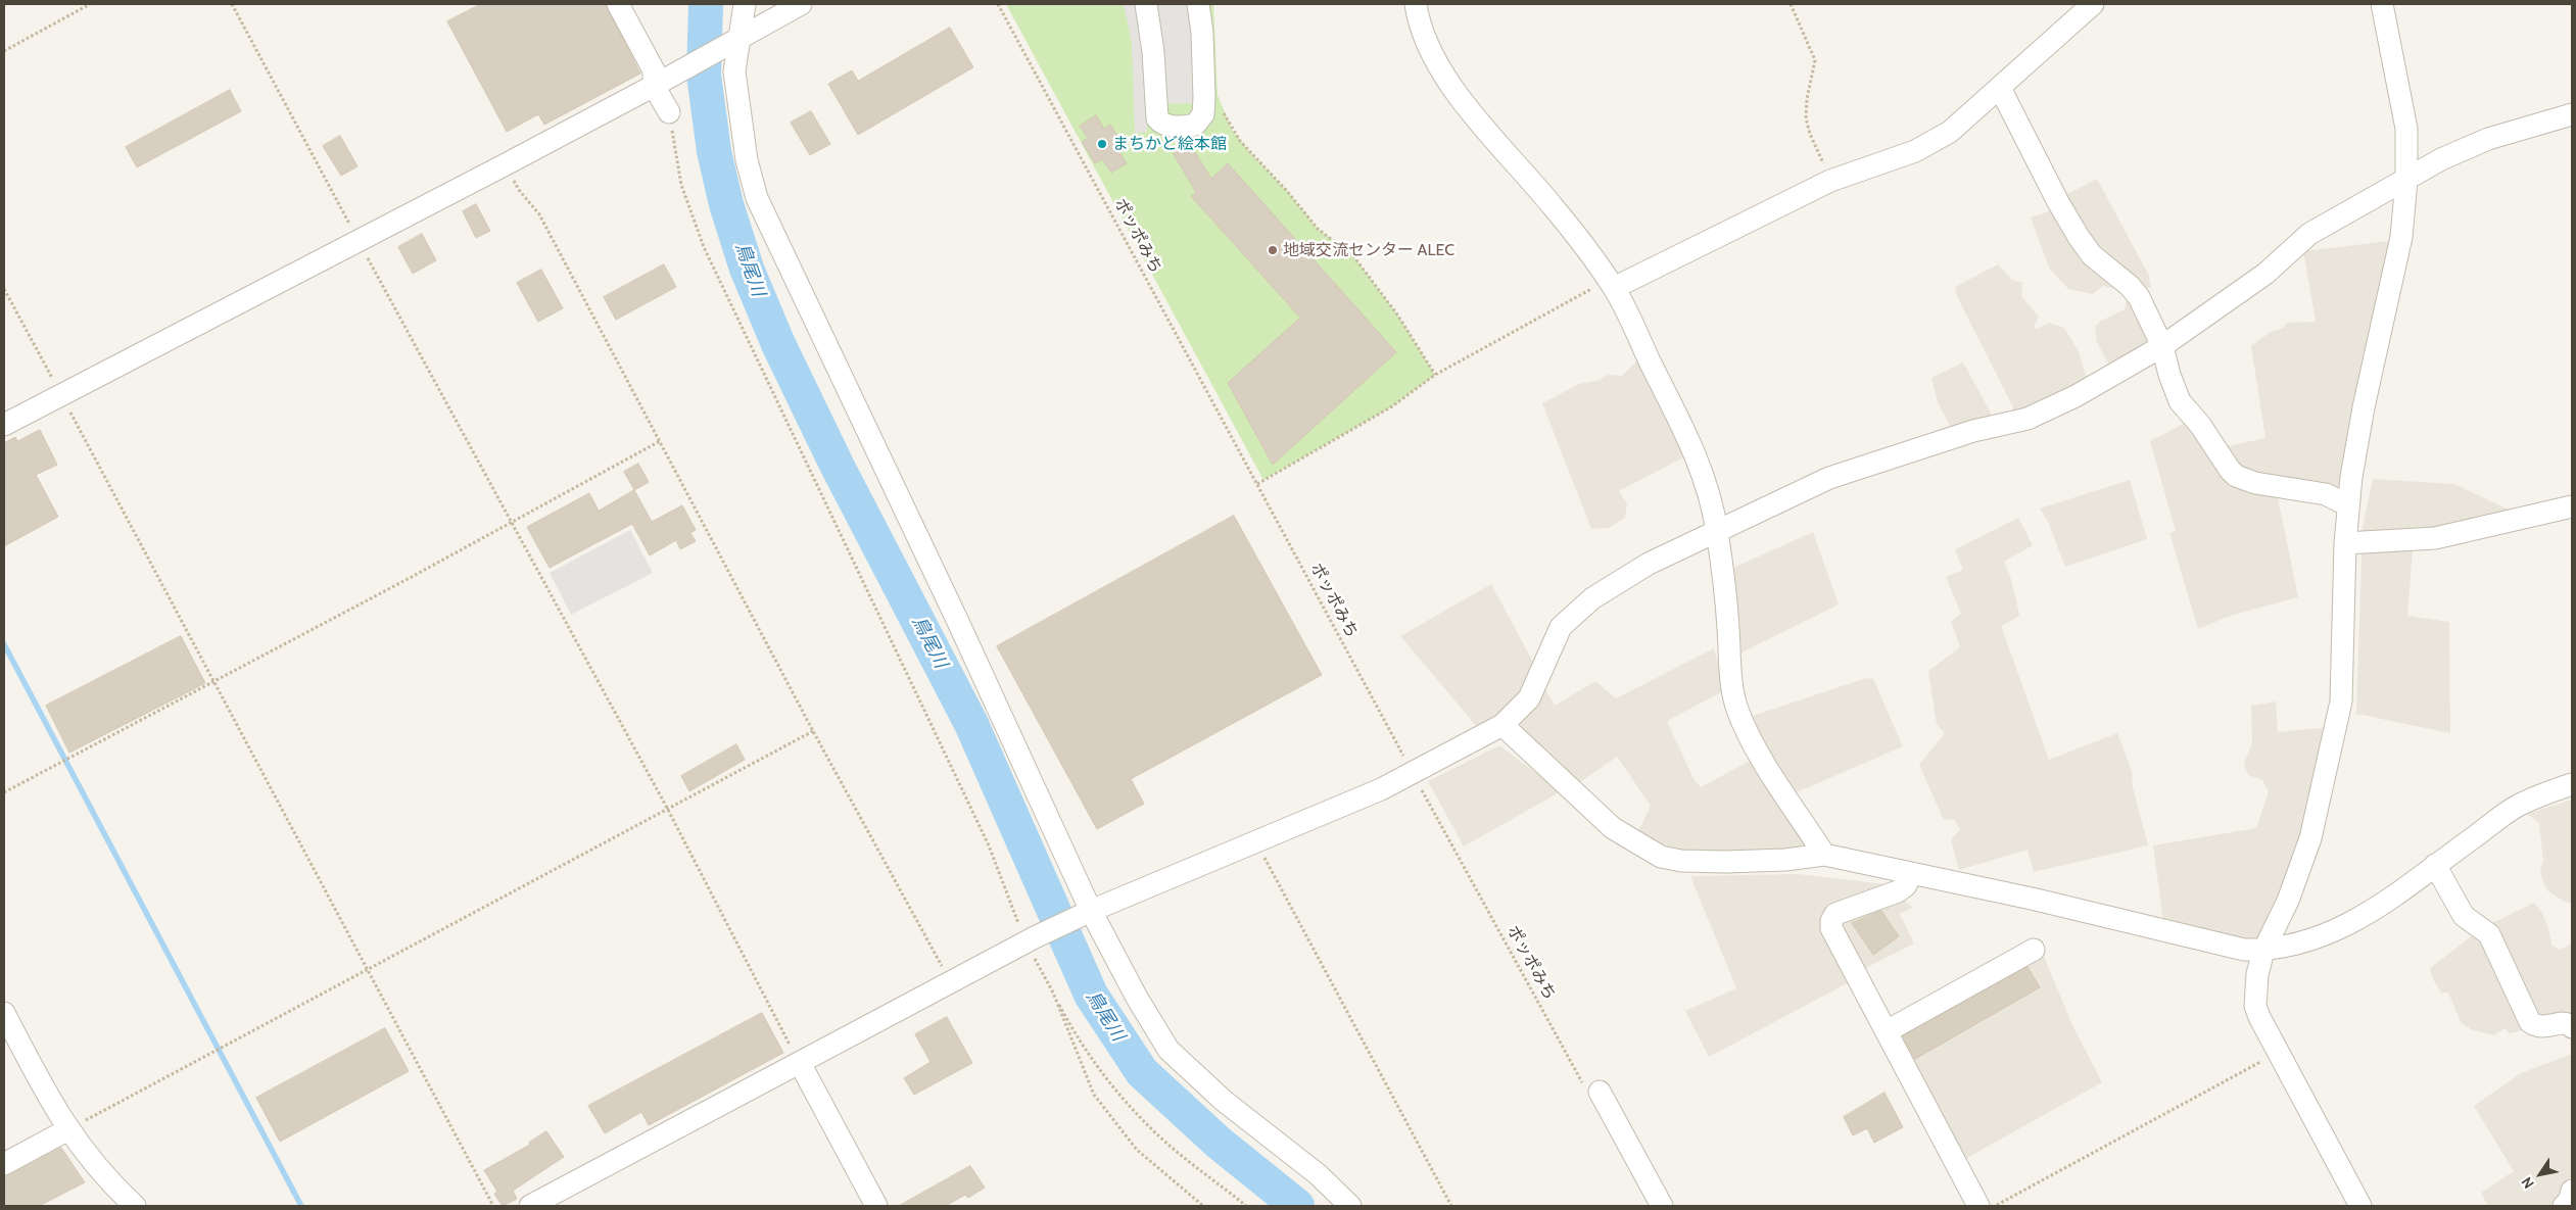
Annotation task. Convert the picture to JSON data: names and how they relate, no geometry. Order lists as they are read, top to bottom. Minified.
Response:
{"streets":{"path":["ポッポみち"]},"water":["鳥尾川"],"places":["まちかど絵本館","地域交流センター ALEC"],"north":"bottom left"}
